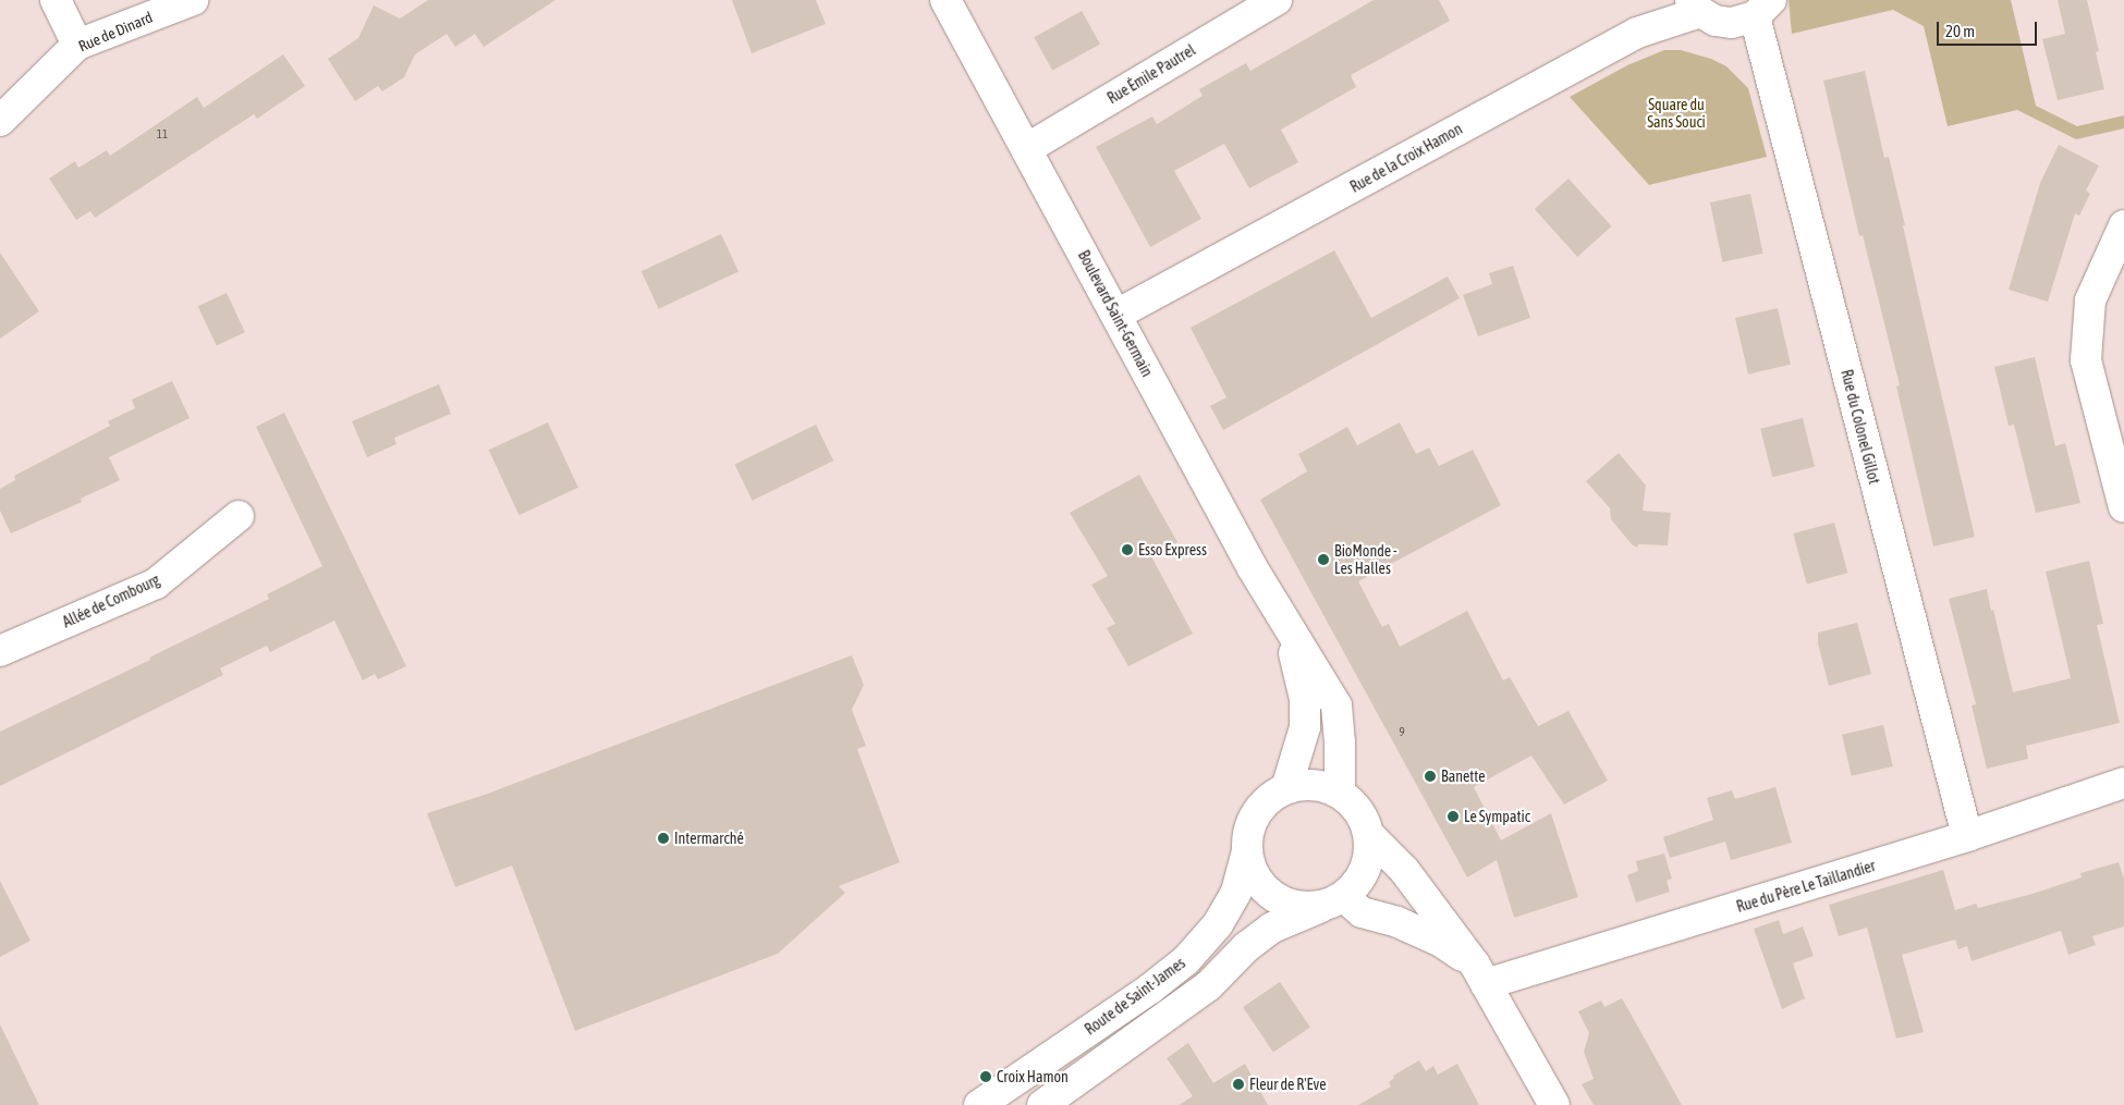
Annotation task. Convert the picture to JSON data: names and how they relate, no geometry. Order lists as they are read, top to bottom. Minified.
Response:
{"streets":{"street":["Rue de Dinard","Rue Émile Pautrel","Rue de la Croix Hamon","Boulevard Saint-Germain","Rue du Colonel Gillot","Allée de Combourg","Rue du Père Le Taillandier","Route de Saint-James"]},"crossings":[["Rue Émile Pautrel","Boulevard Saint-Germain"],["Rue de la Croix Hamon","Boulevard Saint-Germain"],["Boulevard Saint-Germain","Route de Saint-James"],["Rue du Colonel Gillot","Rue du Père Le Taillandier"]],"parks":["Square du Sans Souci"],"places":["Esso Express","BioMonde - Les Halles","Banette","Le Sympatic","Intermarché","Croix Hamon","Fleur de R'Eve"],"house_numbers":["11","9"],"scale_bar":"20 m"}
